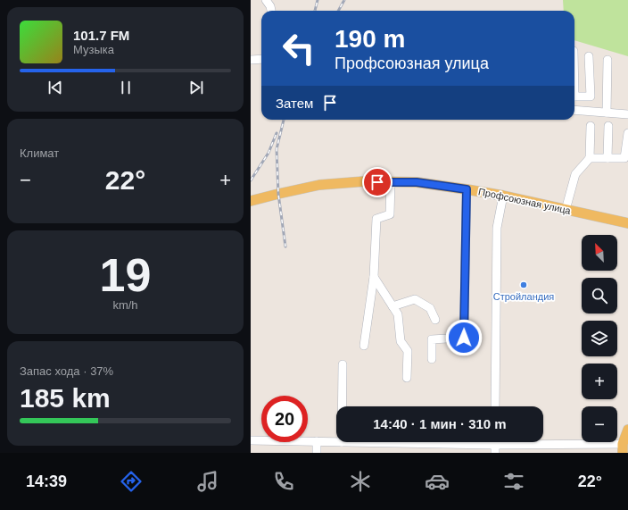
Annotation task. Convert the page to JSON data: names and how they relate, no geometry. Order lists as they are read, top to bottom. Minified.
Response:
{"streets":{"main road":["Профсоюзная улица"]},"places":["Стройландия"],"north":"top left","page":{"turn":["190 m","Профсоюзная улица"],"song":["101.7 FM","Музыка"],"then":"Затем","tile":["Климат",["19","km/h"],["Запас хода · 37%","185 km"]],"heat":["−","22°","+"],"map_buttons":["+","−"],"limit":"20","trip":"14:40 · 1 мин · 310 m","tabs":["14:39","22°"]}}
